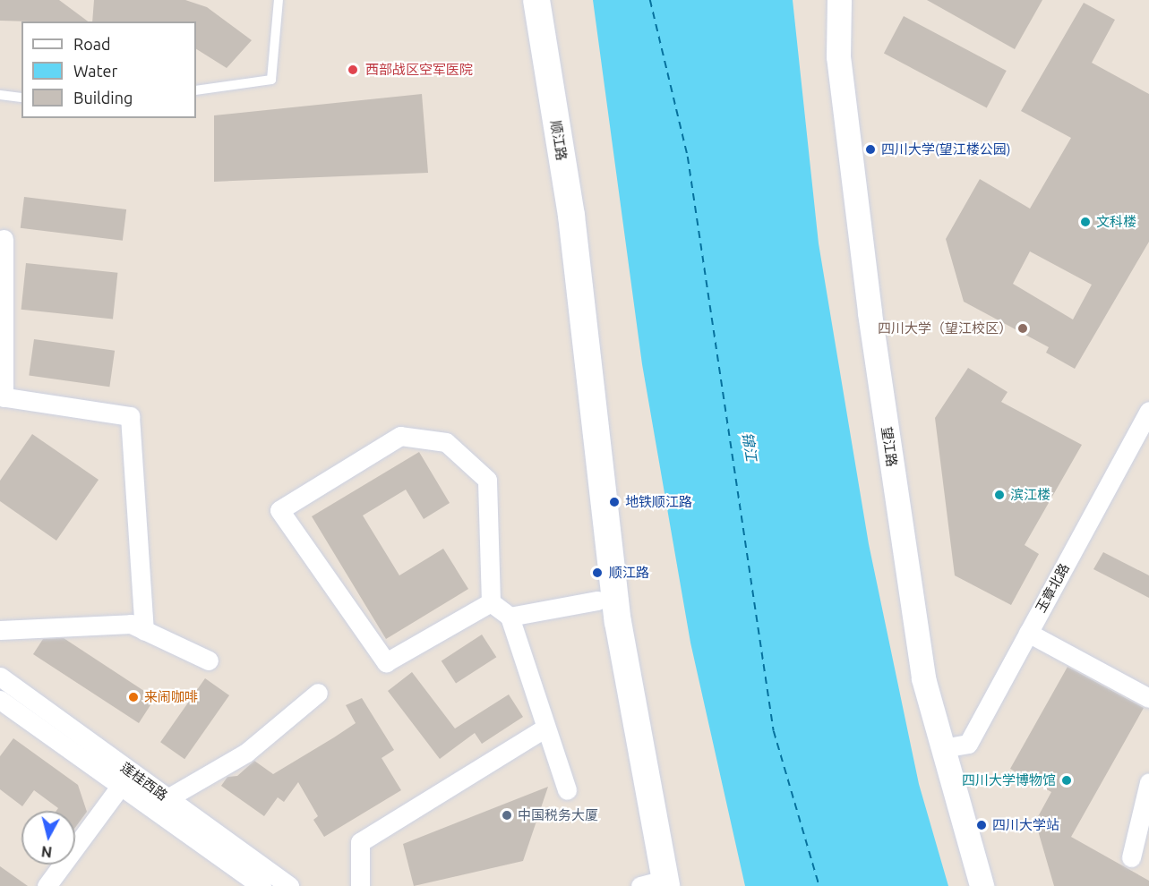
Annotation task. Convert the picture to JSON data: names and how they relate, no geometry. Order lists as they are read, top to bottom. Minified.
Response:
{"streets":{"main road":["顺江路"],"street":["望江路","玉章北路","莲桂西路"]},"crossings":[["望江路","玉章北路"]],"water":["锦江"],"places":["西部战区空军医院","四川大学(望江楼公园)","文科楼","四川大学（望江校区）","滨江楼","地铁顺江路","顺江路","来闹咖啡","四川大学博物馆","中国税务大厦","四川大学站"],"legend":["Road","Water","Building"],"north":"bottom"}
